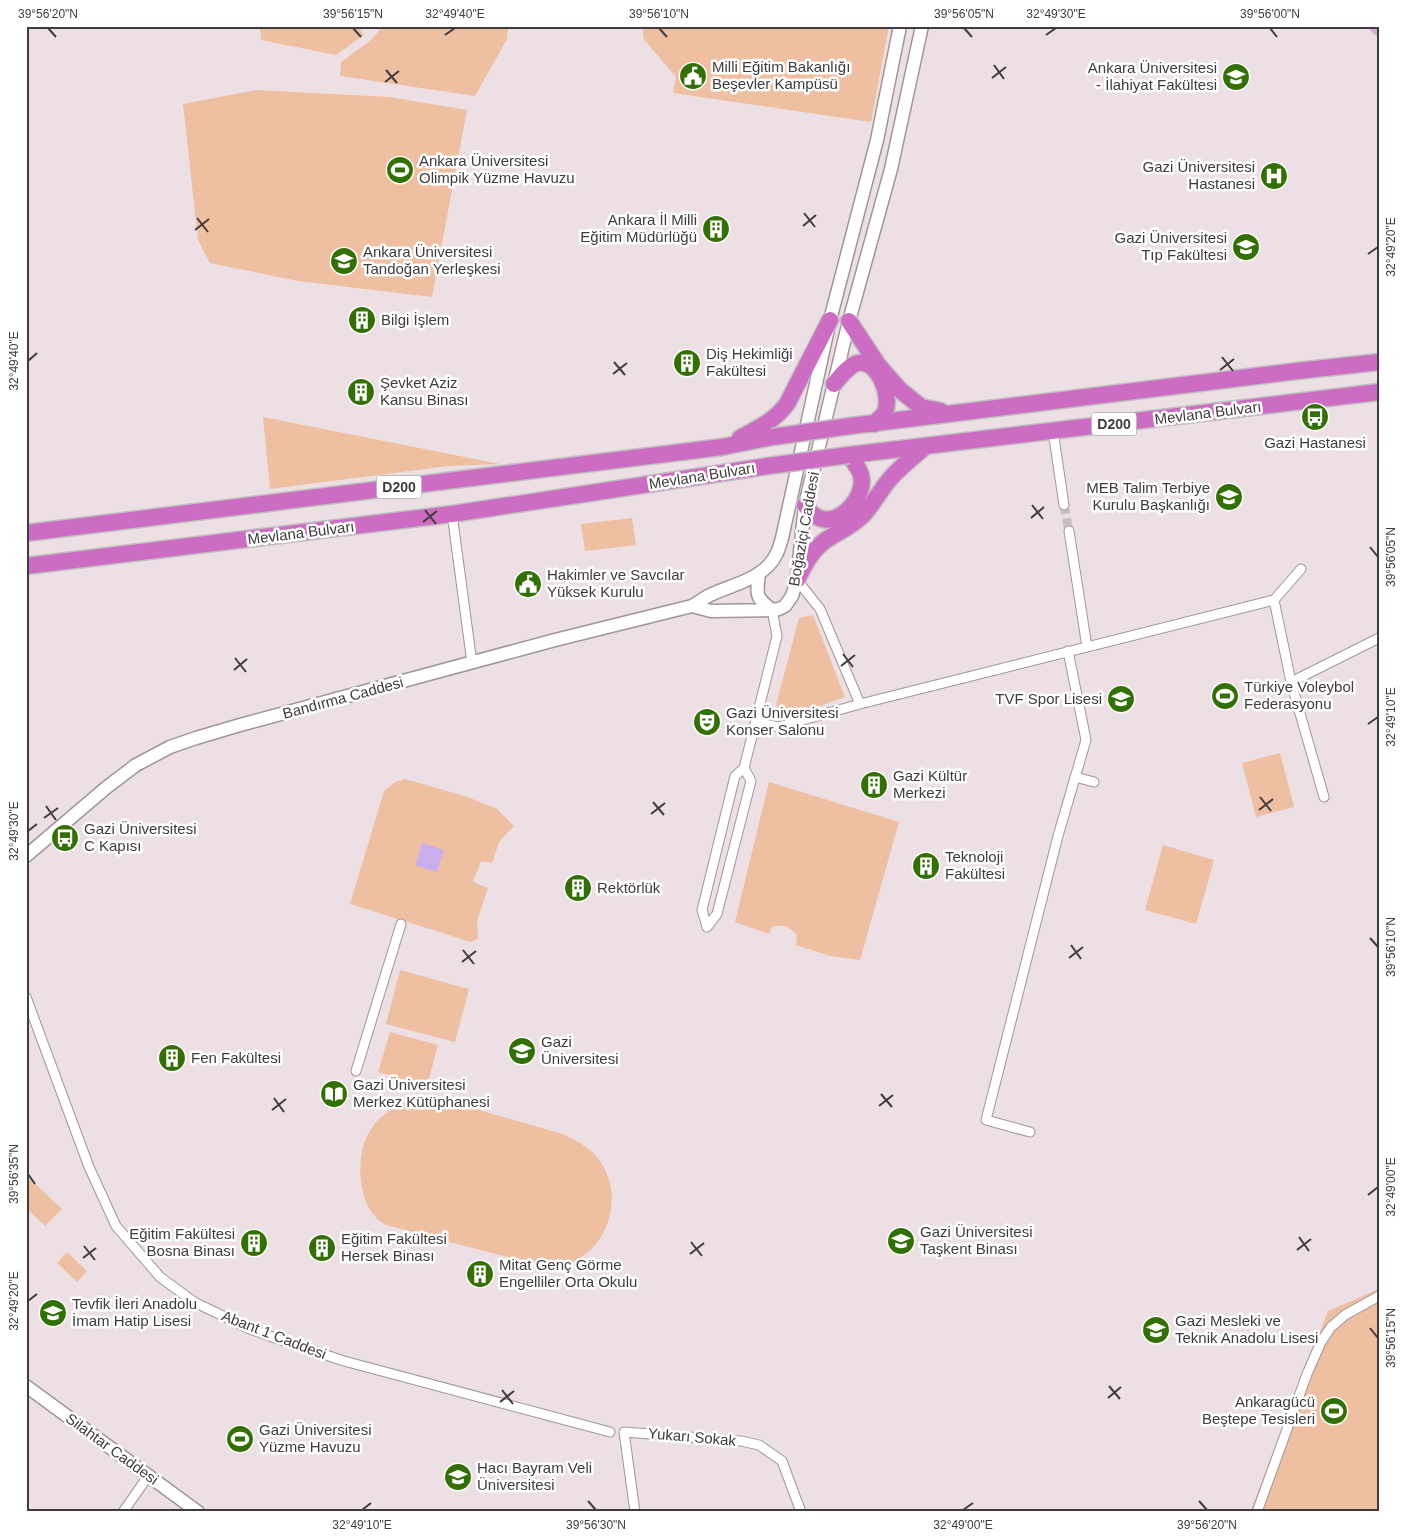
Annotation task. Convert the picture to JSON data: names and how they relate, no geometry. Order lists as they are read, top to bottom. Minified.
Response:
{"streets":{"highway":["Mevlana Bulvarı","D200"],"main road":["Boğaziçi Caddesi","Bandırma Caddesi","Silahtar Caddesi"],"street":["Abant 1 Caddesi","Yukarı Sokak"]},"crossings":[["Boğaziçi Caddesi","Bandırma Caddesi"]],"places":{"public building":["Milli Eğitim Bakanlığı Beşevler Kampüsü","Hakimler ve Savcılar Yüksek Kurulu"],"school or university":["Ankara Üniversitesi - İlahiyat Fakültesi","Gazi Üniversitesi Tıp Fakültesi","Ankara Üniversitesi Tandoğan Yerleşkesi","MEB Talim Terbiye Kurulu Başkanlığı","TVF Spor Lisesi","Gazi Üniversitesi","Gazi Üniversitesi Taşkent Binası","Tevfik İleri Anadolu İmam Hatip Lisesi","Gazi Mesleki ve Teknik Anadolu Lisesi","Hacı Bayram Veli Üniversitesi"],"sports":["Ankara Üniversitesi Olimpik Yüzme Havuzu","Türkiye Voleybol Federasyonu","Ankaragücü Beştepe Tesisleri","Gazi Üniversitesi Yüzme Havuzu"],"hospital":["Gazi Üniversitesi Hastanesi"],"building":["Ankara İl Milli Eğitim Müdürlüğü","Bilgi İşlem","Diş Hekimliği Fakültesi","Şevket Aziz Kansu Binası","Gazi Kültür Merkezi","Teknoloji Fakültesi","Rektörlük","Fen Fakültesi","Eğitim Fakültesi Bosna Binası","Eğitim Fakültesi Hersek Binası","Mitat Genç Görme Engelliler Orta Okulu"],"bus stop":["Gazi Hastanesi","Gazi Üniversitesi C Kapısı"],"theatre":["Gazi Üniversitesi Konser Salonu"],"library":["Gazi Üniversitesi Merkez Kütüphanesi"]},"coordinates":["39°56'20\"N","39°56'15\"N","32°49'40\"E","39°56'10\"N","39°56'05\"N","32°49'30\"E","39°56'00\"N","32°49'20\"E","32°49'10\"E","39°56'35\"N","32°49'00\"E","39°56'30\"N"]}
